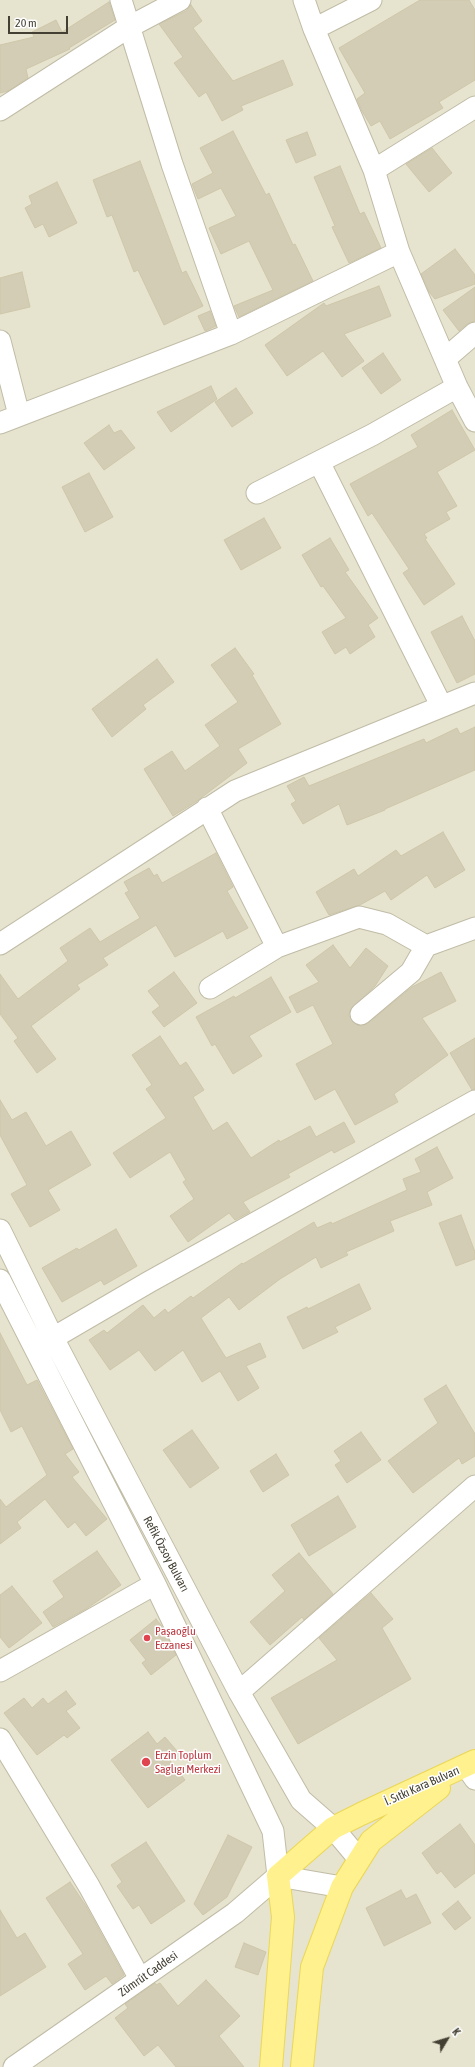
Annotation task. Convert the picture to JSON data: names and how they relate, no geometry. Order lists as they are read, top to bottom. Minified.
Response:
{"streets":{"main road":["İ. Sıtkı Kara Bulvarı"],"street":["Refik Özsoy Bulvarı","Zümrüt Caddesi"]},"crossings":[["Refik Özsoy Bulvarı","İ. Sıtkı Kara Bulvarı"],["Refik Özsoy Bulvarı","Zümrüt Caddesi"],["İ. Sıtkı Kara Bulvarı","Zümrüt Caddesi"]],"places":["Paşaoğlu Eczanesi","Erzin Toplum Saglıgı Merkezi"],"scale_bar":"20 m","north":"top right"}
